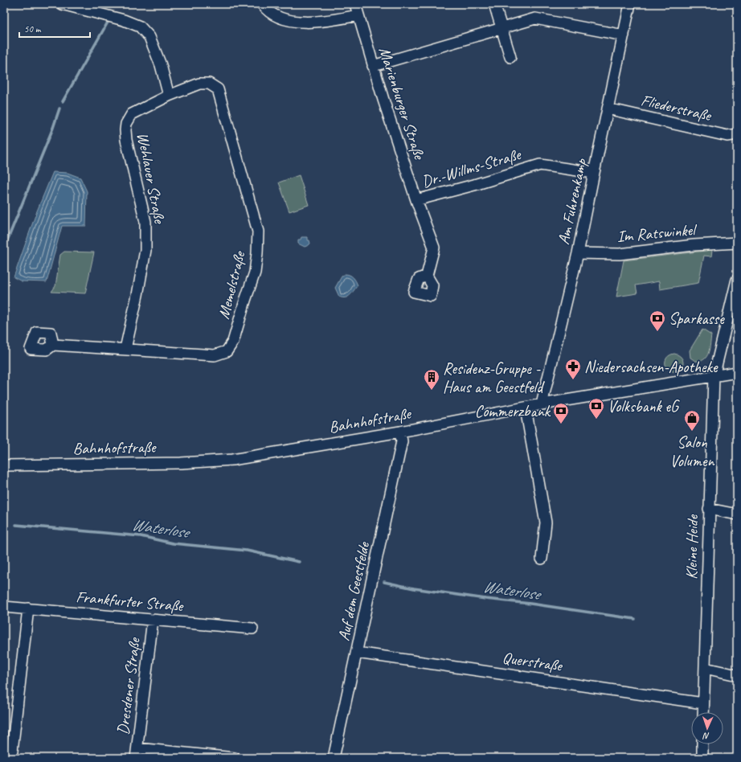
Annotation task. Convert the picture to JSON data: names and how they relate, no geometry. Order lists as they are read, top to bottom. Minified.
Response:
{"streets":{"street":["Marienburger Straße","Fliederstraße","Dr.-Willms-Straße","Wehlauer Straße","Am Fuhrenkamp","Im Ratswinkel","Memelstraße","Bahnhofstraße","Kleine Heide","Auf dem Geestfelde","Frankfurter Straße","Querstraße","Dresdener Straße"]},"crossings":[["Marienburger Straße","Dr.-Willms-Straße"],["Fliederstraße","Am Fuhrenkamp"],["Dr.-Willms-Straße","Am Fuhrenkamp"],["Wehlauer Straße","Memelstraße"],["Am Fuhrenkamp","Im Ratswinkel"],["Am Fuhrenkamp","Bahnhofstraße"],["Bahnhofstraße","Kleine Heide"],["Bahnhofstraße","Auf dem Geestfelde"],["Kleine Heide","Querstraße"],["Auf dem Geestfelde","Querstraße"],["Frankfurter Straße","Dresdener Straße"]],"water":["Waterlose"],"places":{"bank":["Sparkasse","Volksbank eG","Commerzbank"],"pharmacy":["Niedersachsen-Apotheke"],"building":["Residenz-Gruppe - Haus am Geestfeld"],"shop":["Salon Volumen"]},"scale_bar":"50 m","north":"bottom"}
